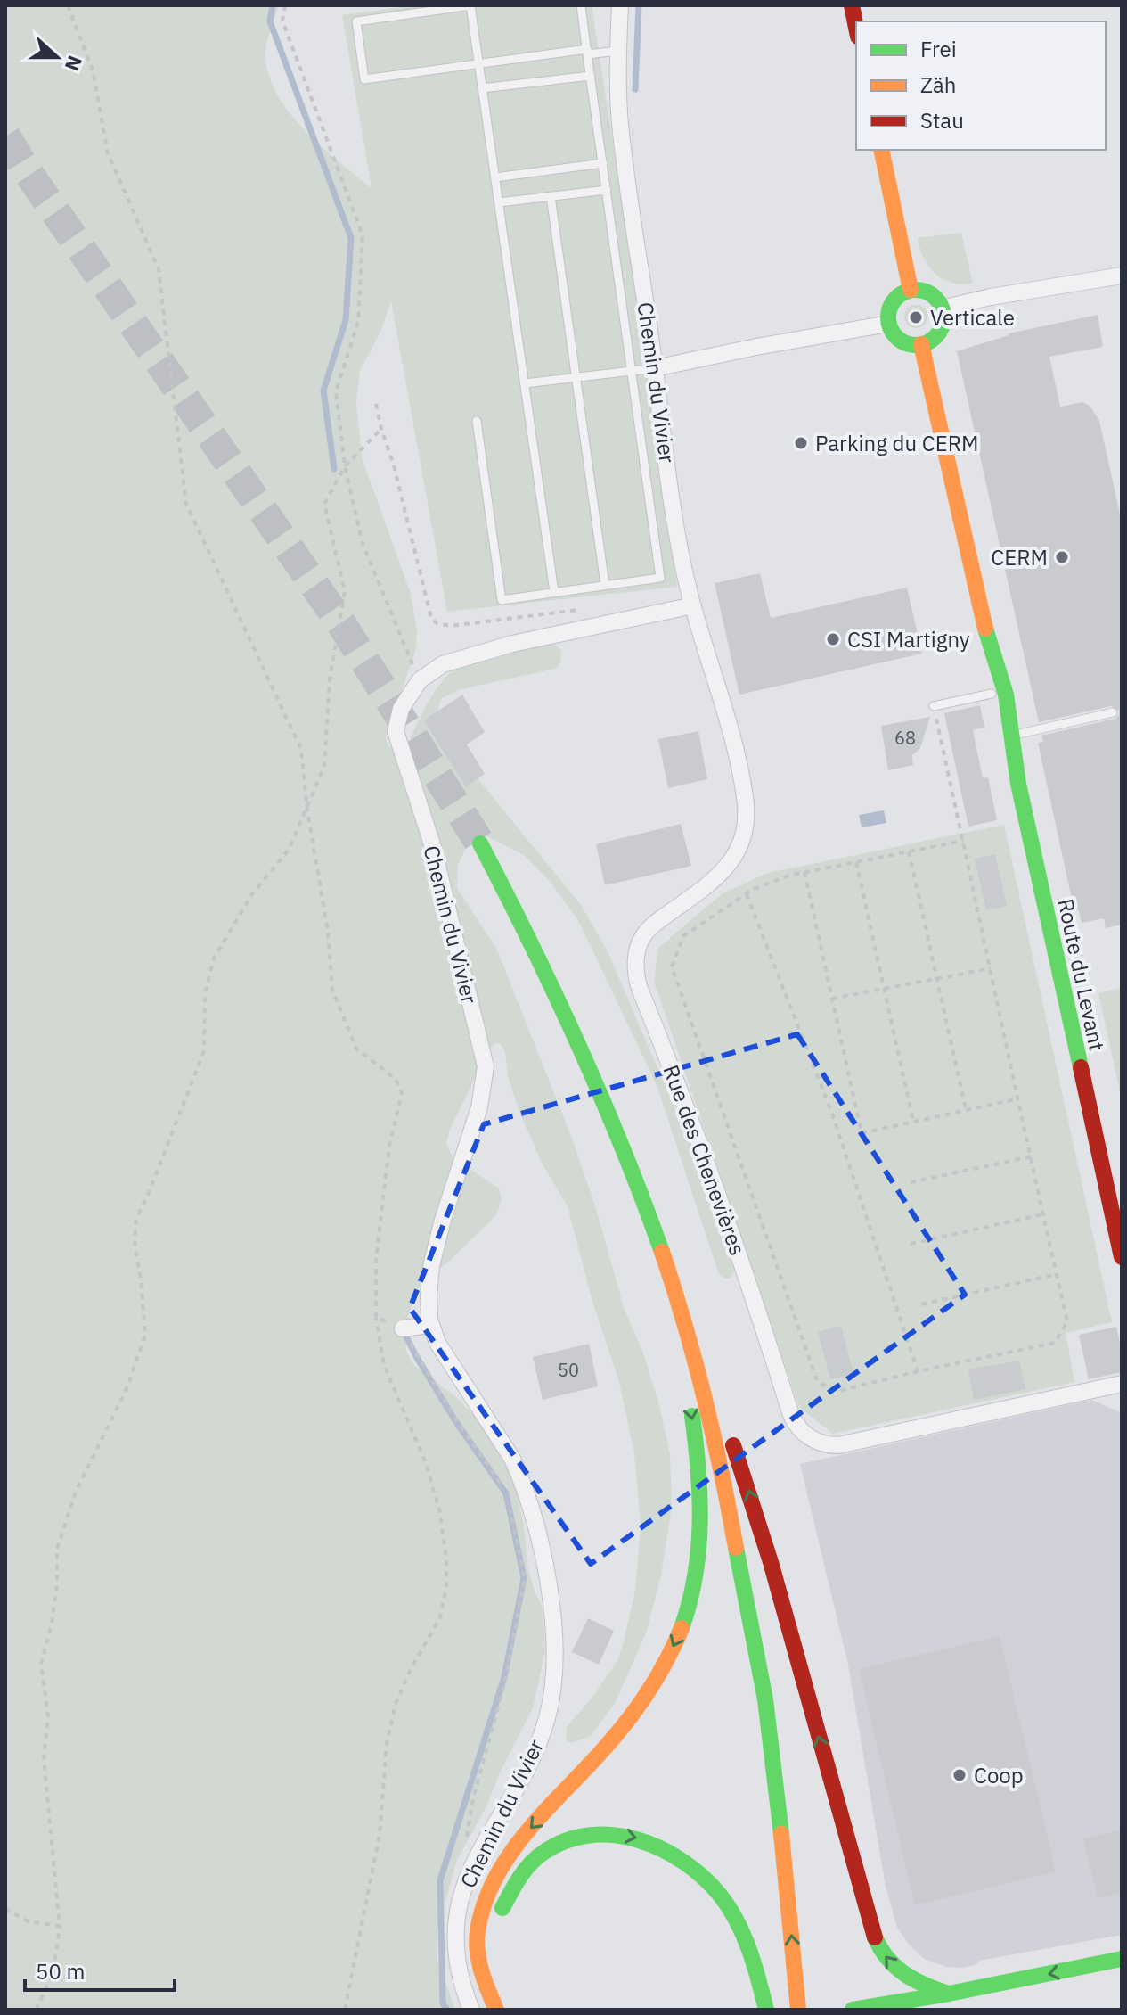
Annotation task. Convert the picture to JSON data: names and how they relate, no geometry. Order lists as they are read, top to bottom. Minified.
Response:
{"streets":{"main road":["Route du Levant"],"street":["Chemin du Vivier","Rue des Chenevières"]},"crossings":[["Chemin du Vivier","Rue des Chenevières"]],"places":["Verticale","Parking du CERM","CERM","CSI Martigny","Coop"],"house_numbers":["68","50"],"legend":["Frei","Zäh","Stau"],"scale_bar":"50 m","north":"right"}
